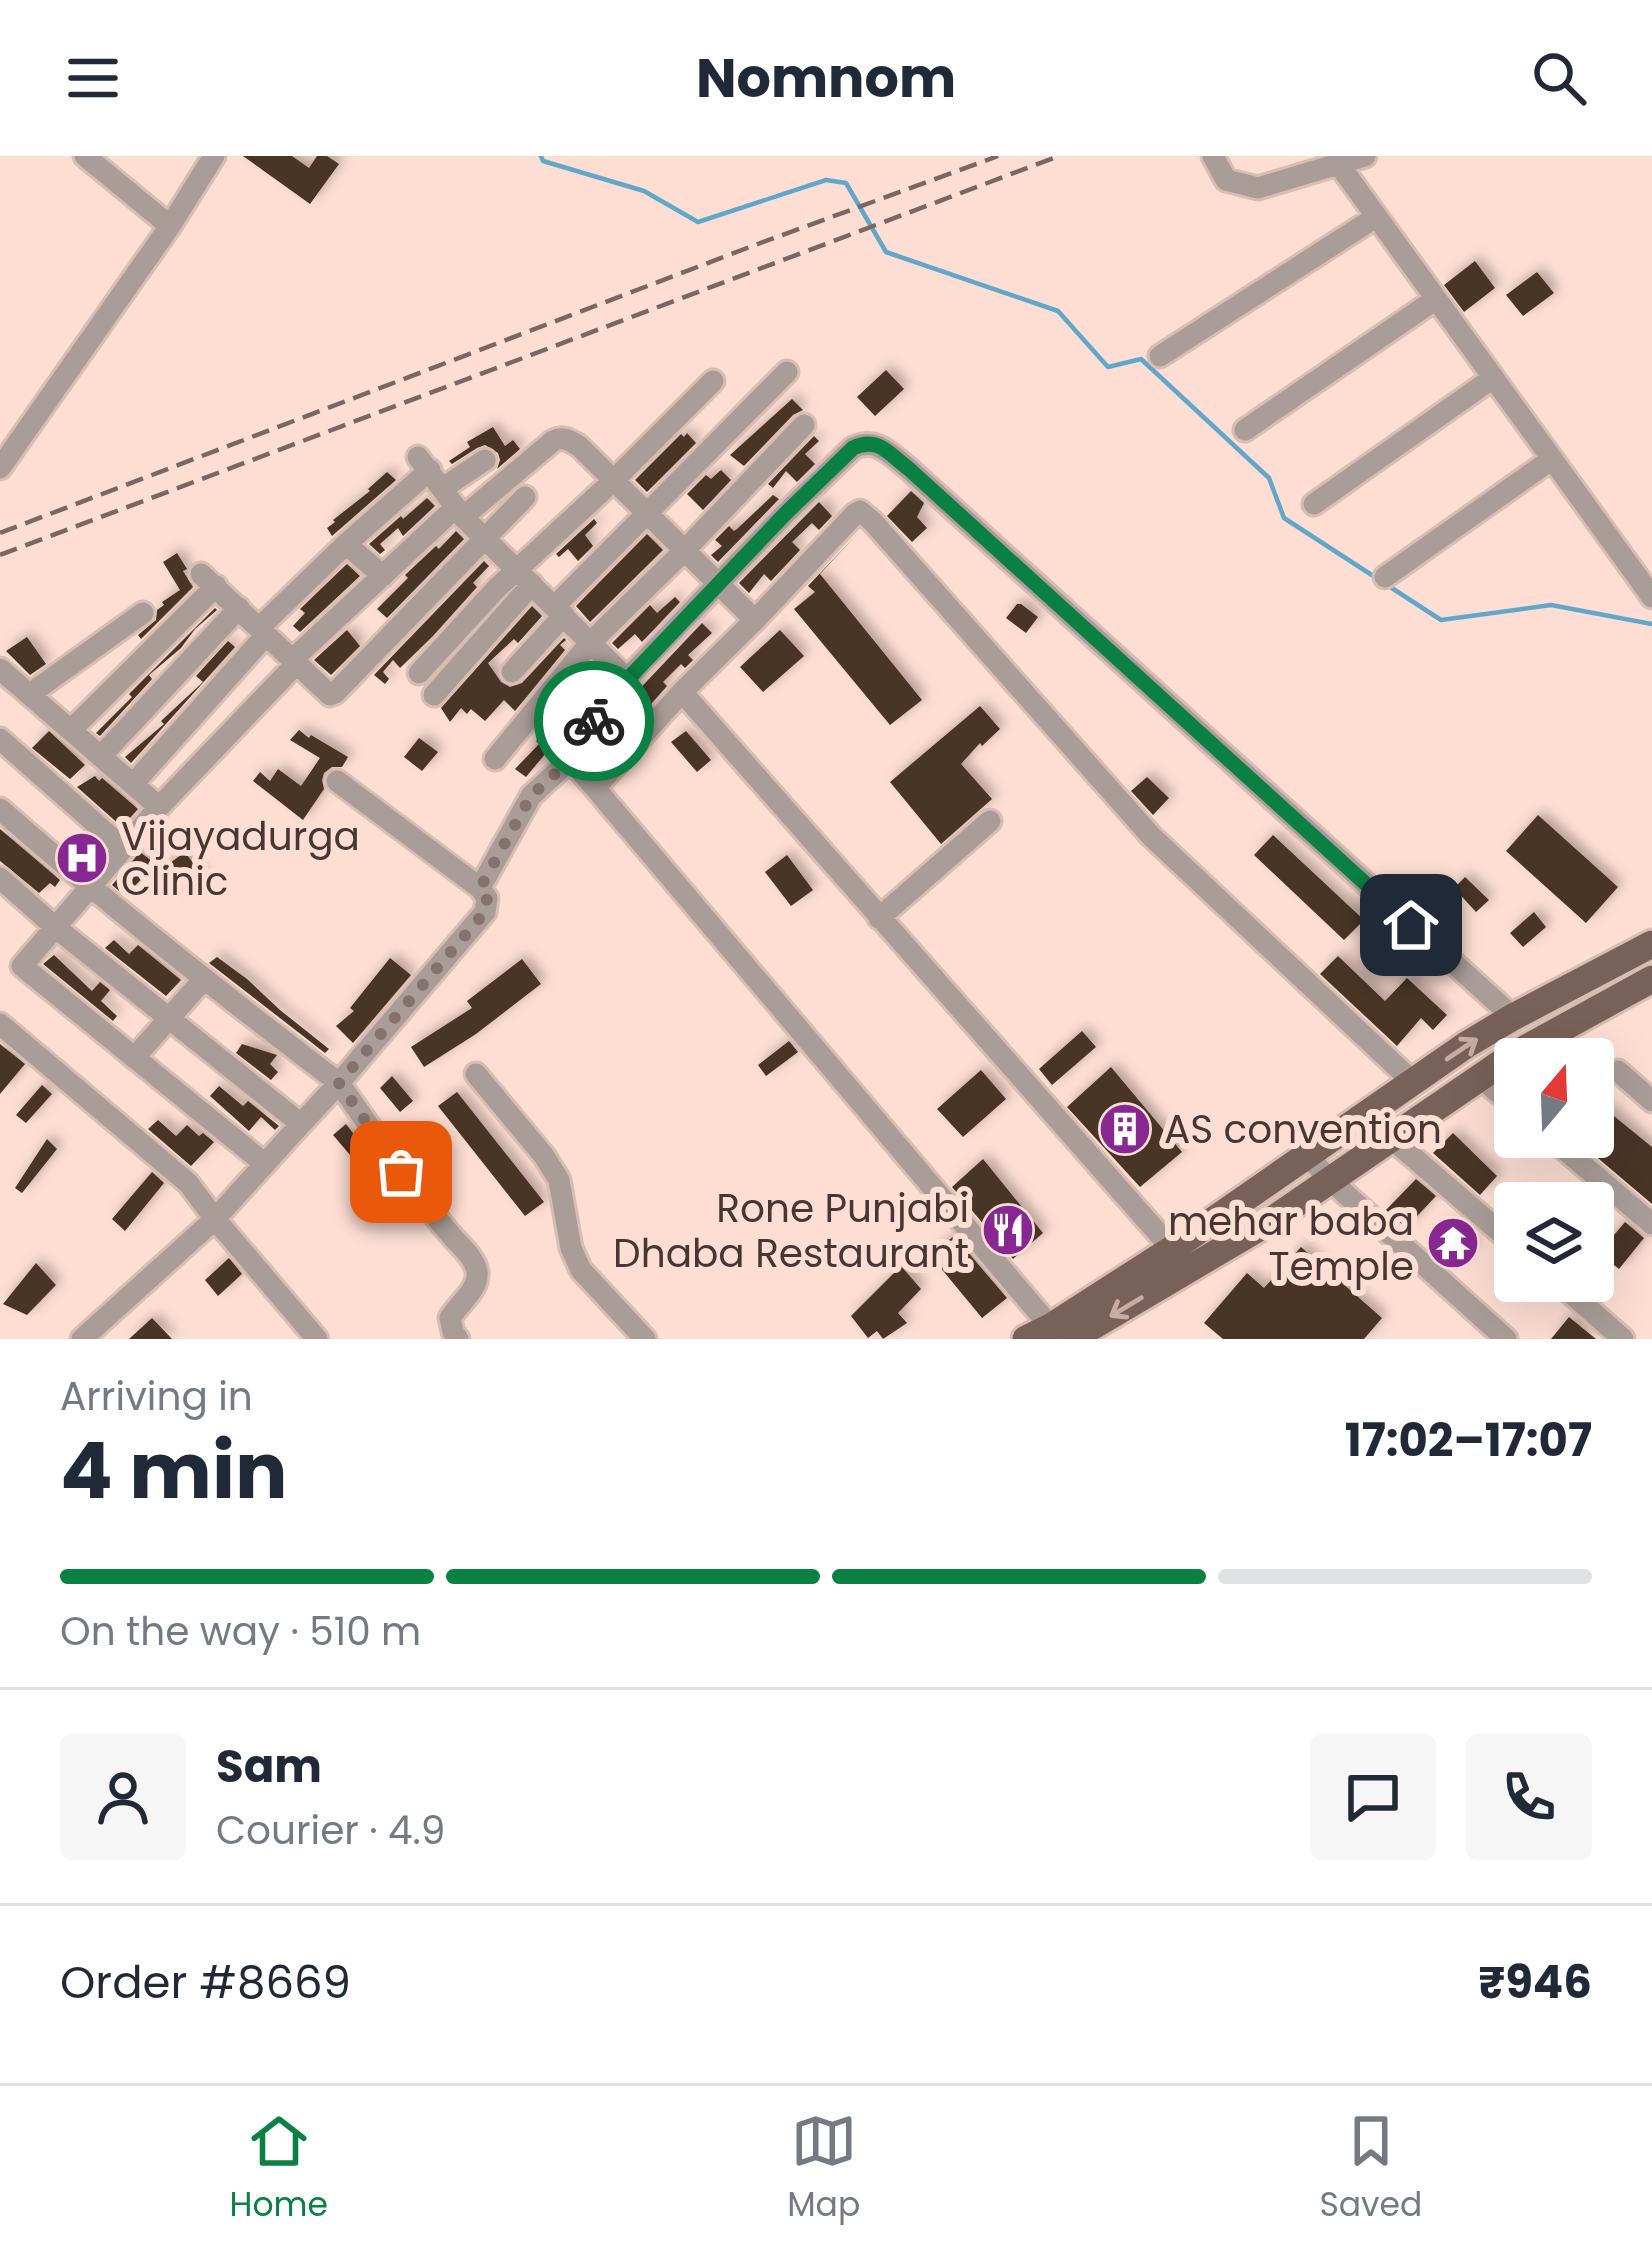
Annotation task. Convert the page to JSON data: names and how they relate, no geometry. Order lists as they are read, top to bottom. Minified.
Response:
{"places":{"hospital":["Vijayadurga Clinic"],"building":["AS convention"],"restaurant":["Rone Punjabi Dhaba Restaurant"],"temple":["mehar baba Temple"]},"north":"top","page":{"header":"Nomnom","heading":["4 min","Arriving in","17:02–17:07"],"panel":["Sam","Courier · 4.9","Order #8669","₹946"],"bar":"On the way · 510 m","tabs":["Home","Map","Saved"]}}
